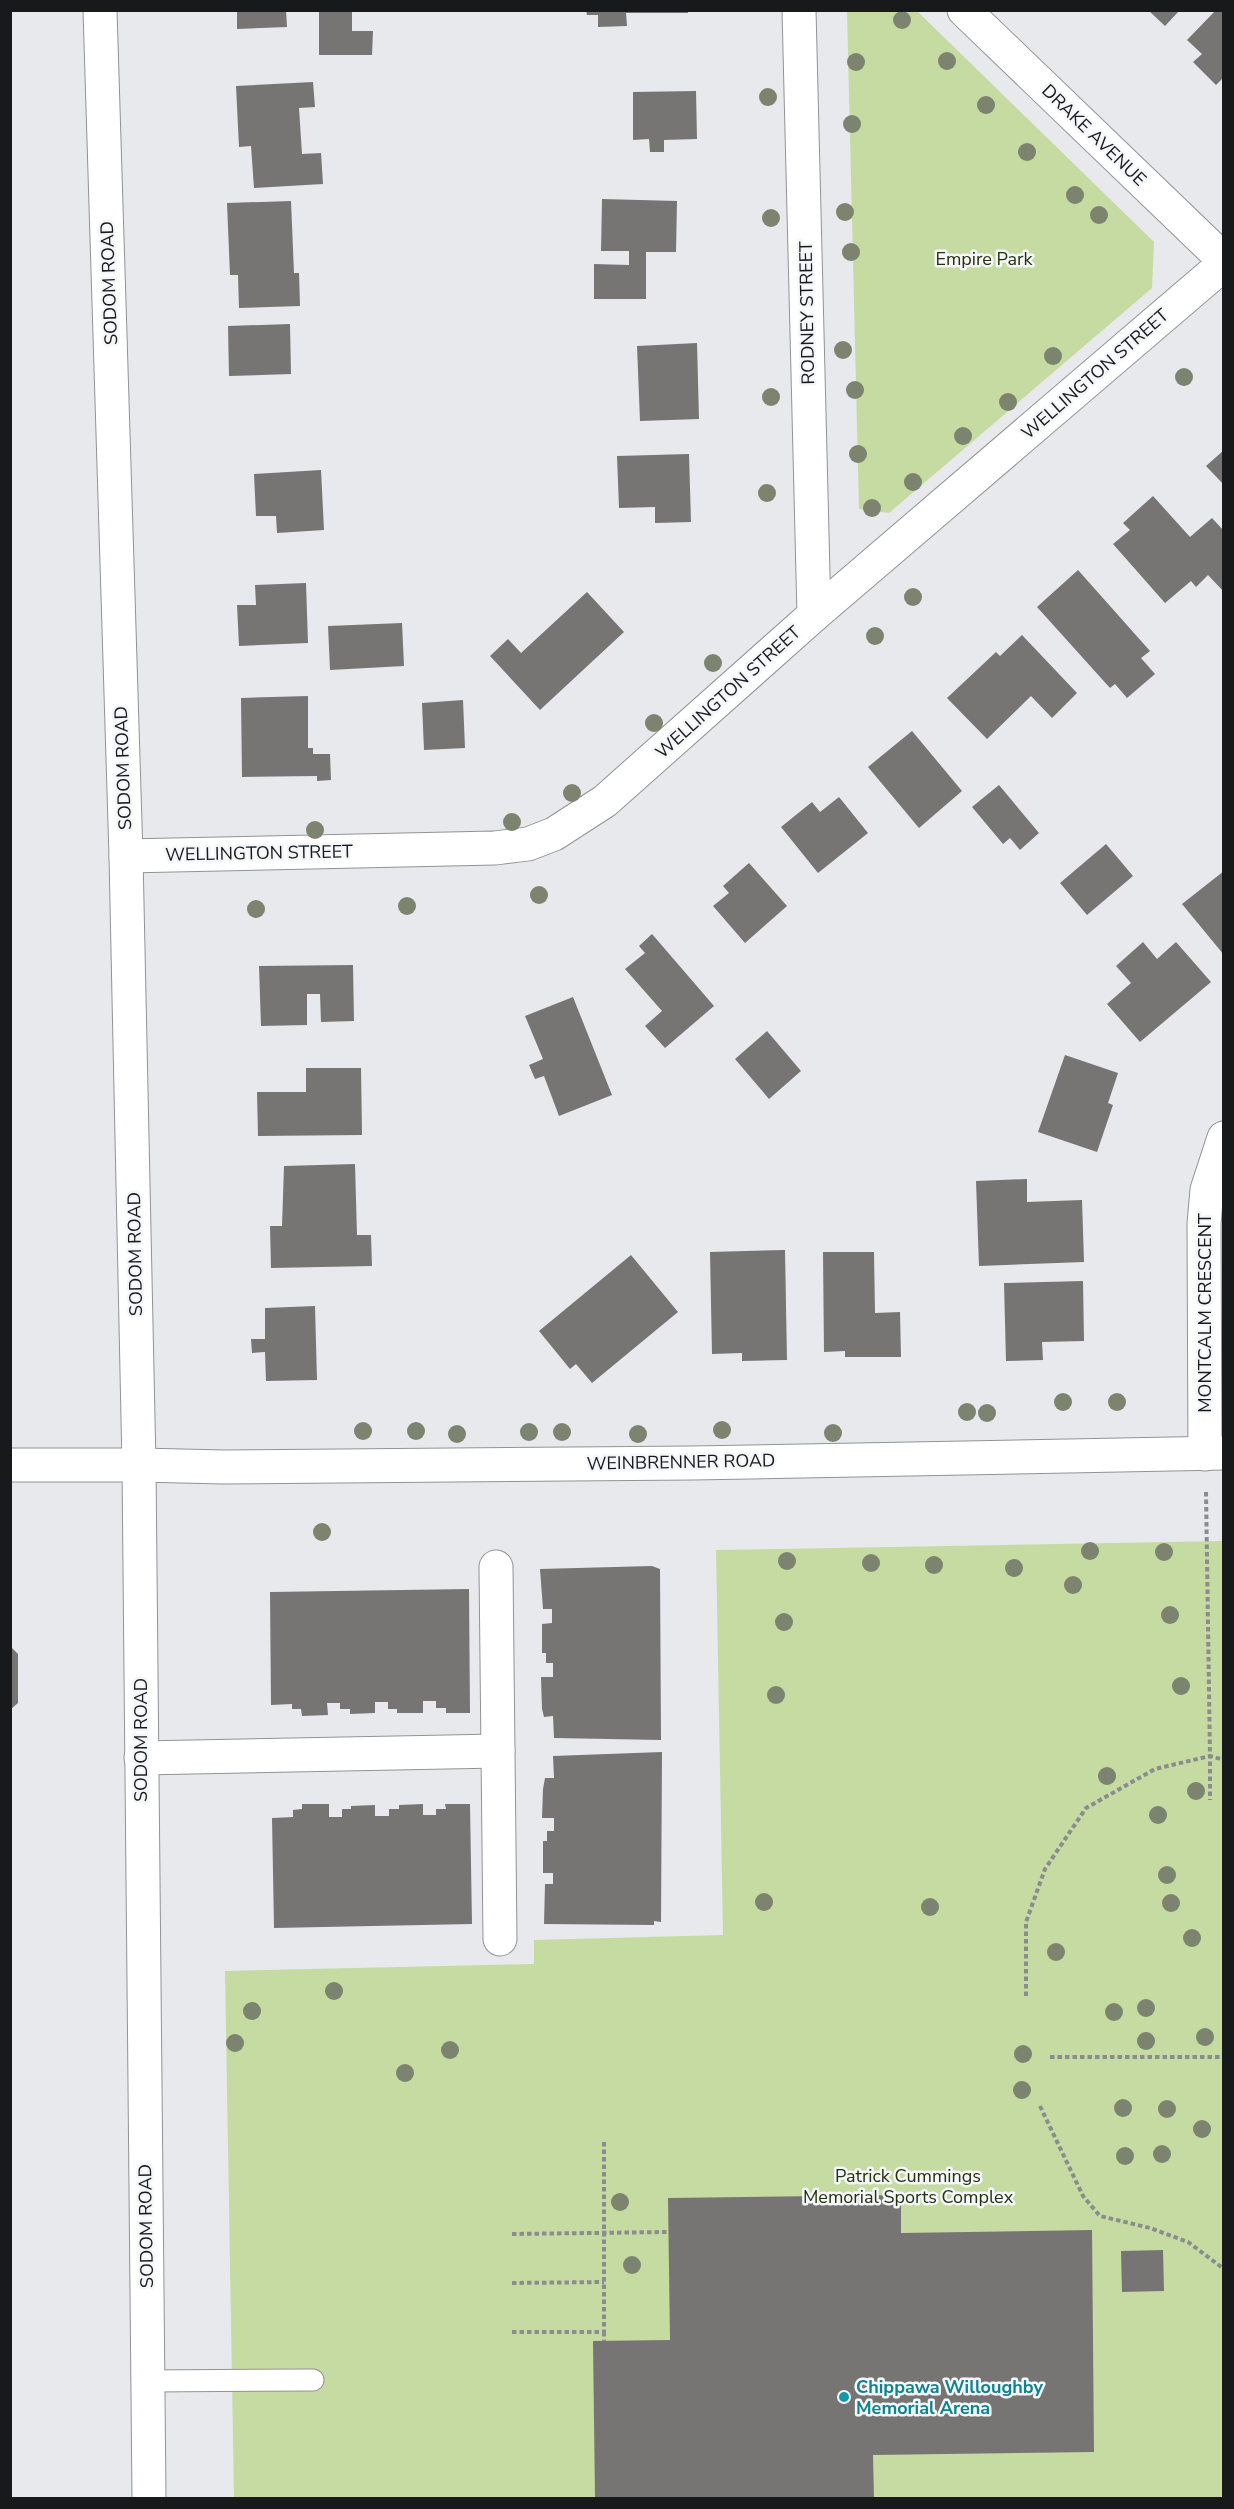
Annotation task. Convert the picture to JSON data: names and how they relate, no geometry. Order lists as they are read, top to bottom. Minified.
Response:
{"streets":{"street":["DRAKE AVENUE","SODOM ROAD","RODNEY STREET","WELLINGTON STREET","MONTCALM CRESCENT","WEINBRENNER ROAD"]},"crossings":[["DRAKE AVENUE","WELLINGTON STREET"],["SODOM ROAD","WELLINGTON STREET"],["SODOM ROAD","WEINBRENNER ROAD"],["RODNEY STREET","WELLINGTON STREET"],["MONTCALM CRESCENT","WEINBRENNER ROAD"]],"parks":["Empire Park","Patrick Cummings Memorial Sports Complex"],"places":["Chippawa Willoughby Memorial Arena"]}
